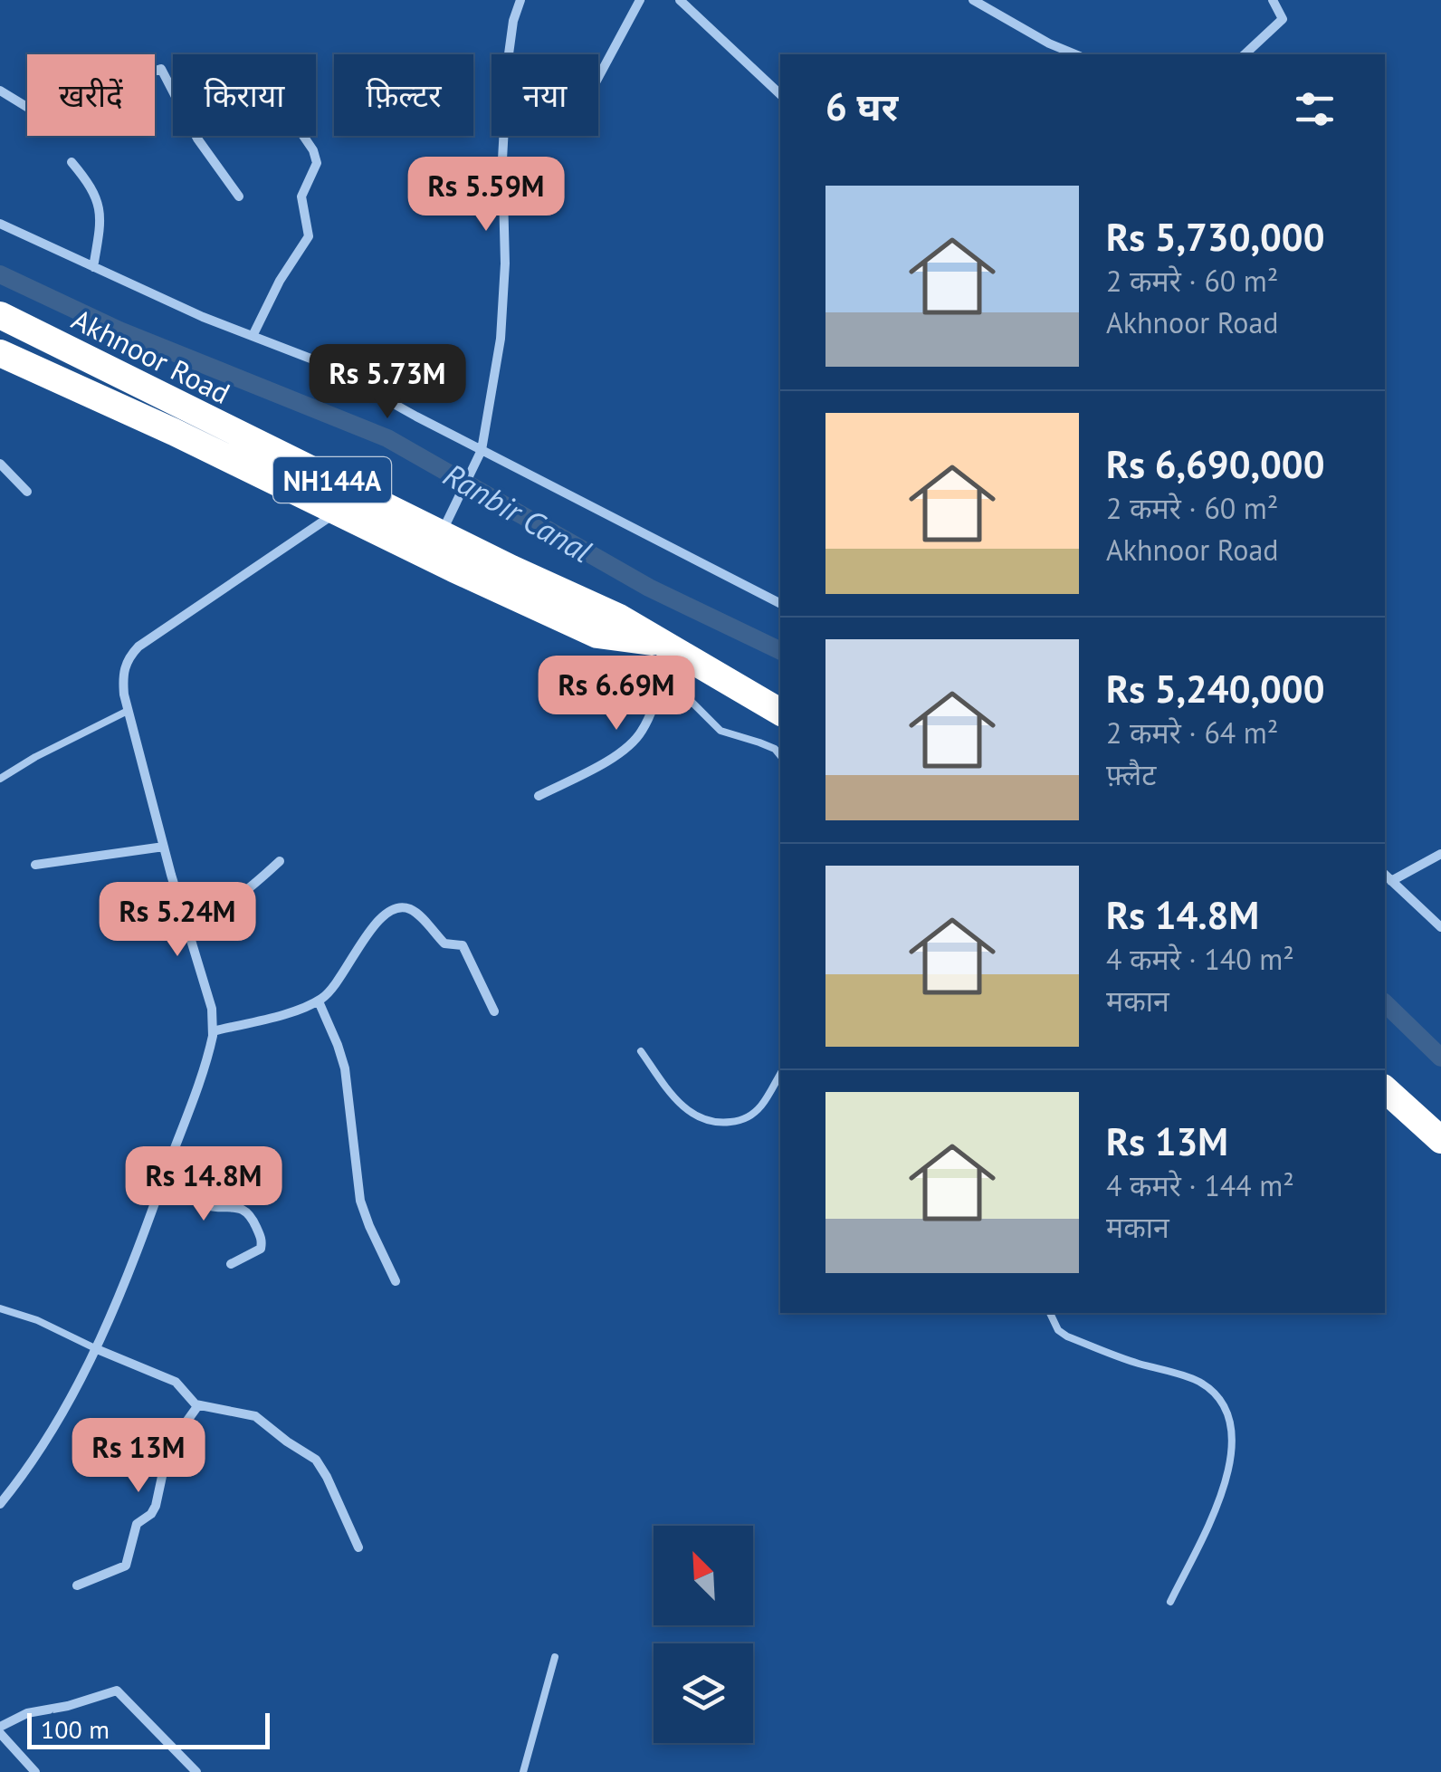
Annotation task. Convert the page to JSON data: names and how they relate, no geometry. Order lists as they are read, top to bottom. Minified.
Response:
{"streets":{"highway":["Akhnoor Road","NH144A"]},"water":["Ranbir Canal"],"scale_bar":"100 m","north":"top left","page":{"chip":["खरीदें","किराया","फ़िल्टर","नया"],"heading":"6 घर","price":["Rs 5.59M","Rs 5.73M","Rs 6.69M","Rs 5.24M","Rs 14.8M","Rs 13M"],"list":[{"name":"Rs 5,730,000","note":"2 कमरे · 60 m² · Akhnoor Road"},{"name":"Rs 6,690,000","note":"2 कमरे · 60 m² · Akhnoor Road"},{"name":"Rs 5,240,000","note":"2 कमरे · 64 m² · फ़्लैट"},{"name":"Rs 14.8M","note":"4 कमरे · 140 m² · मकान"},{"name":"Rs 13M","note":"4 कमरे · 144 m² · मकान"}],"scale":"100 m"}}
